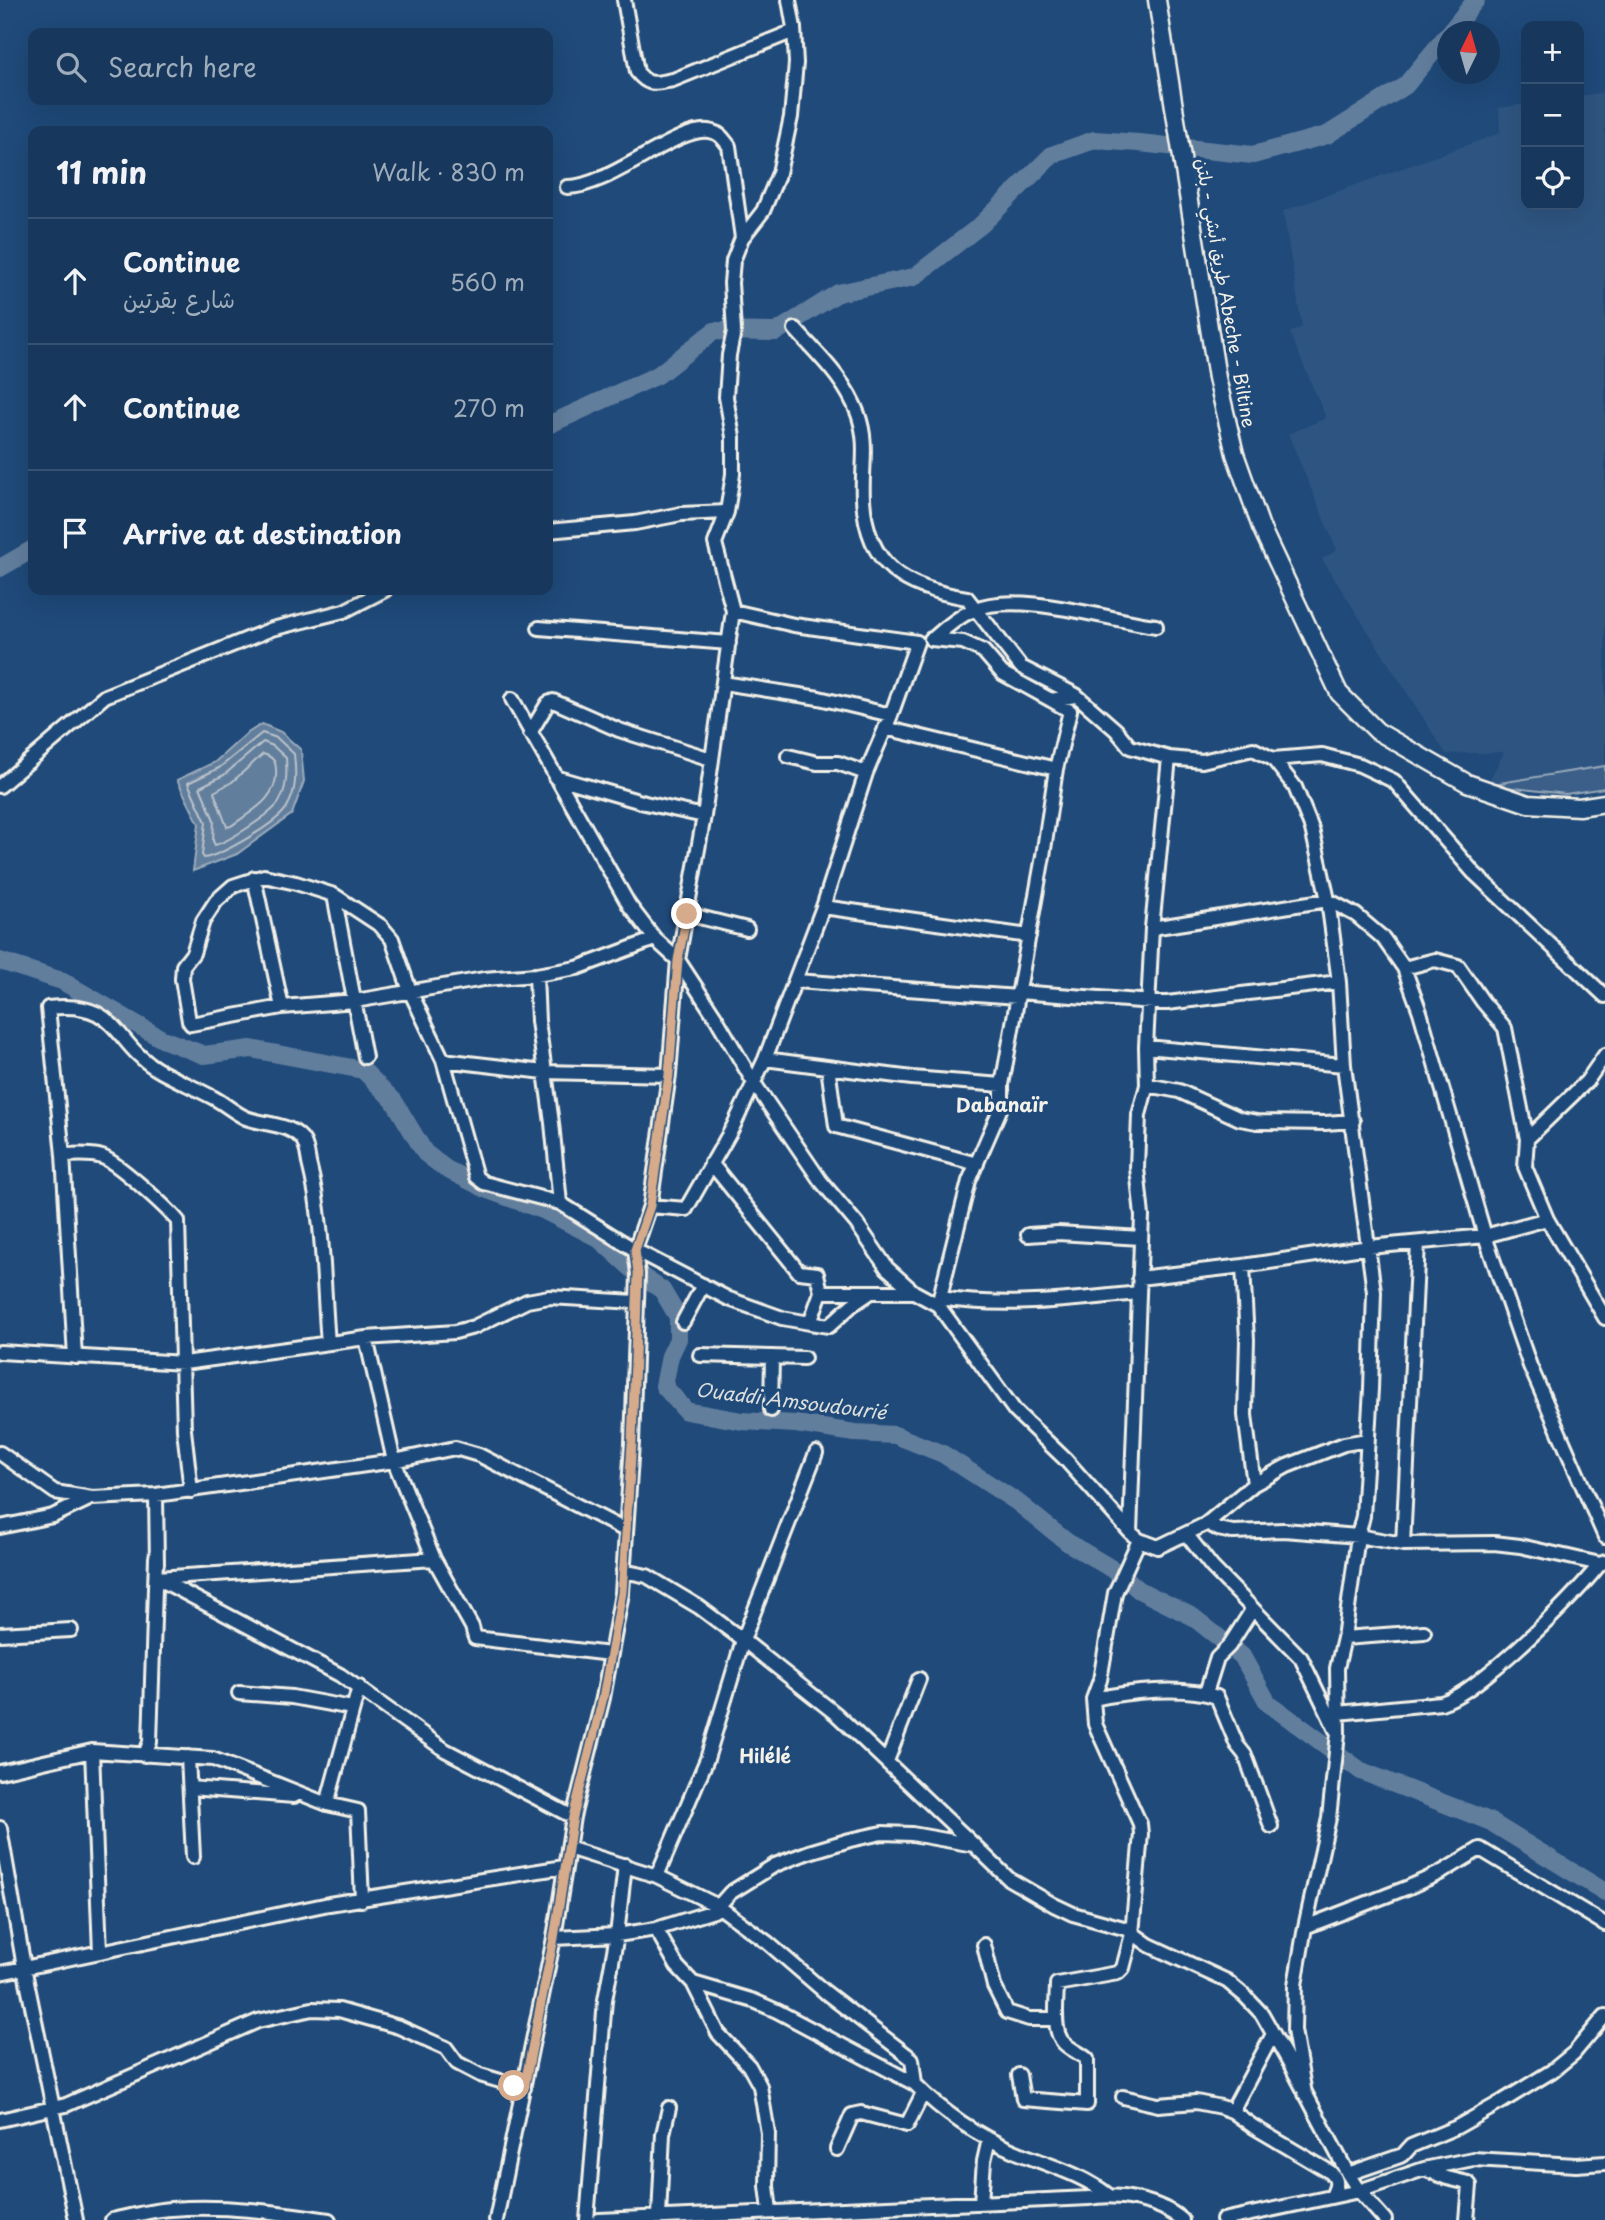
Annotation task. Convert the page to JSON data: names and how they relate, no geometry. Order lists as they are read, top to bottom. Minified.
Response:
{"streets":{"main road":["طريق أبشي - بلتن Abeche - Biltine"]},"districts":["Dabanaïr","Hilélé"],"water":["Ouaddi Amsoudourié"],"north":"top","page":{"map_buttons":["+","−"],"search":"Search here","heading":["11 min","Walk · 830 m"],"list":[["Continue","شارع بقرتين","560 m"],["Continue","270 m"],"Arrive at destination"]}}
